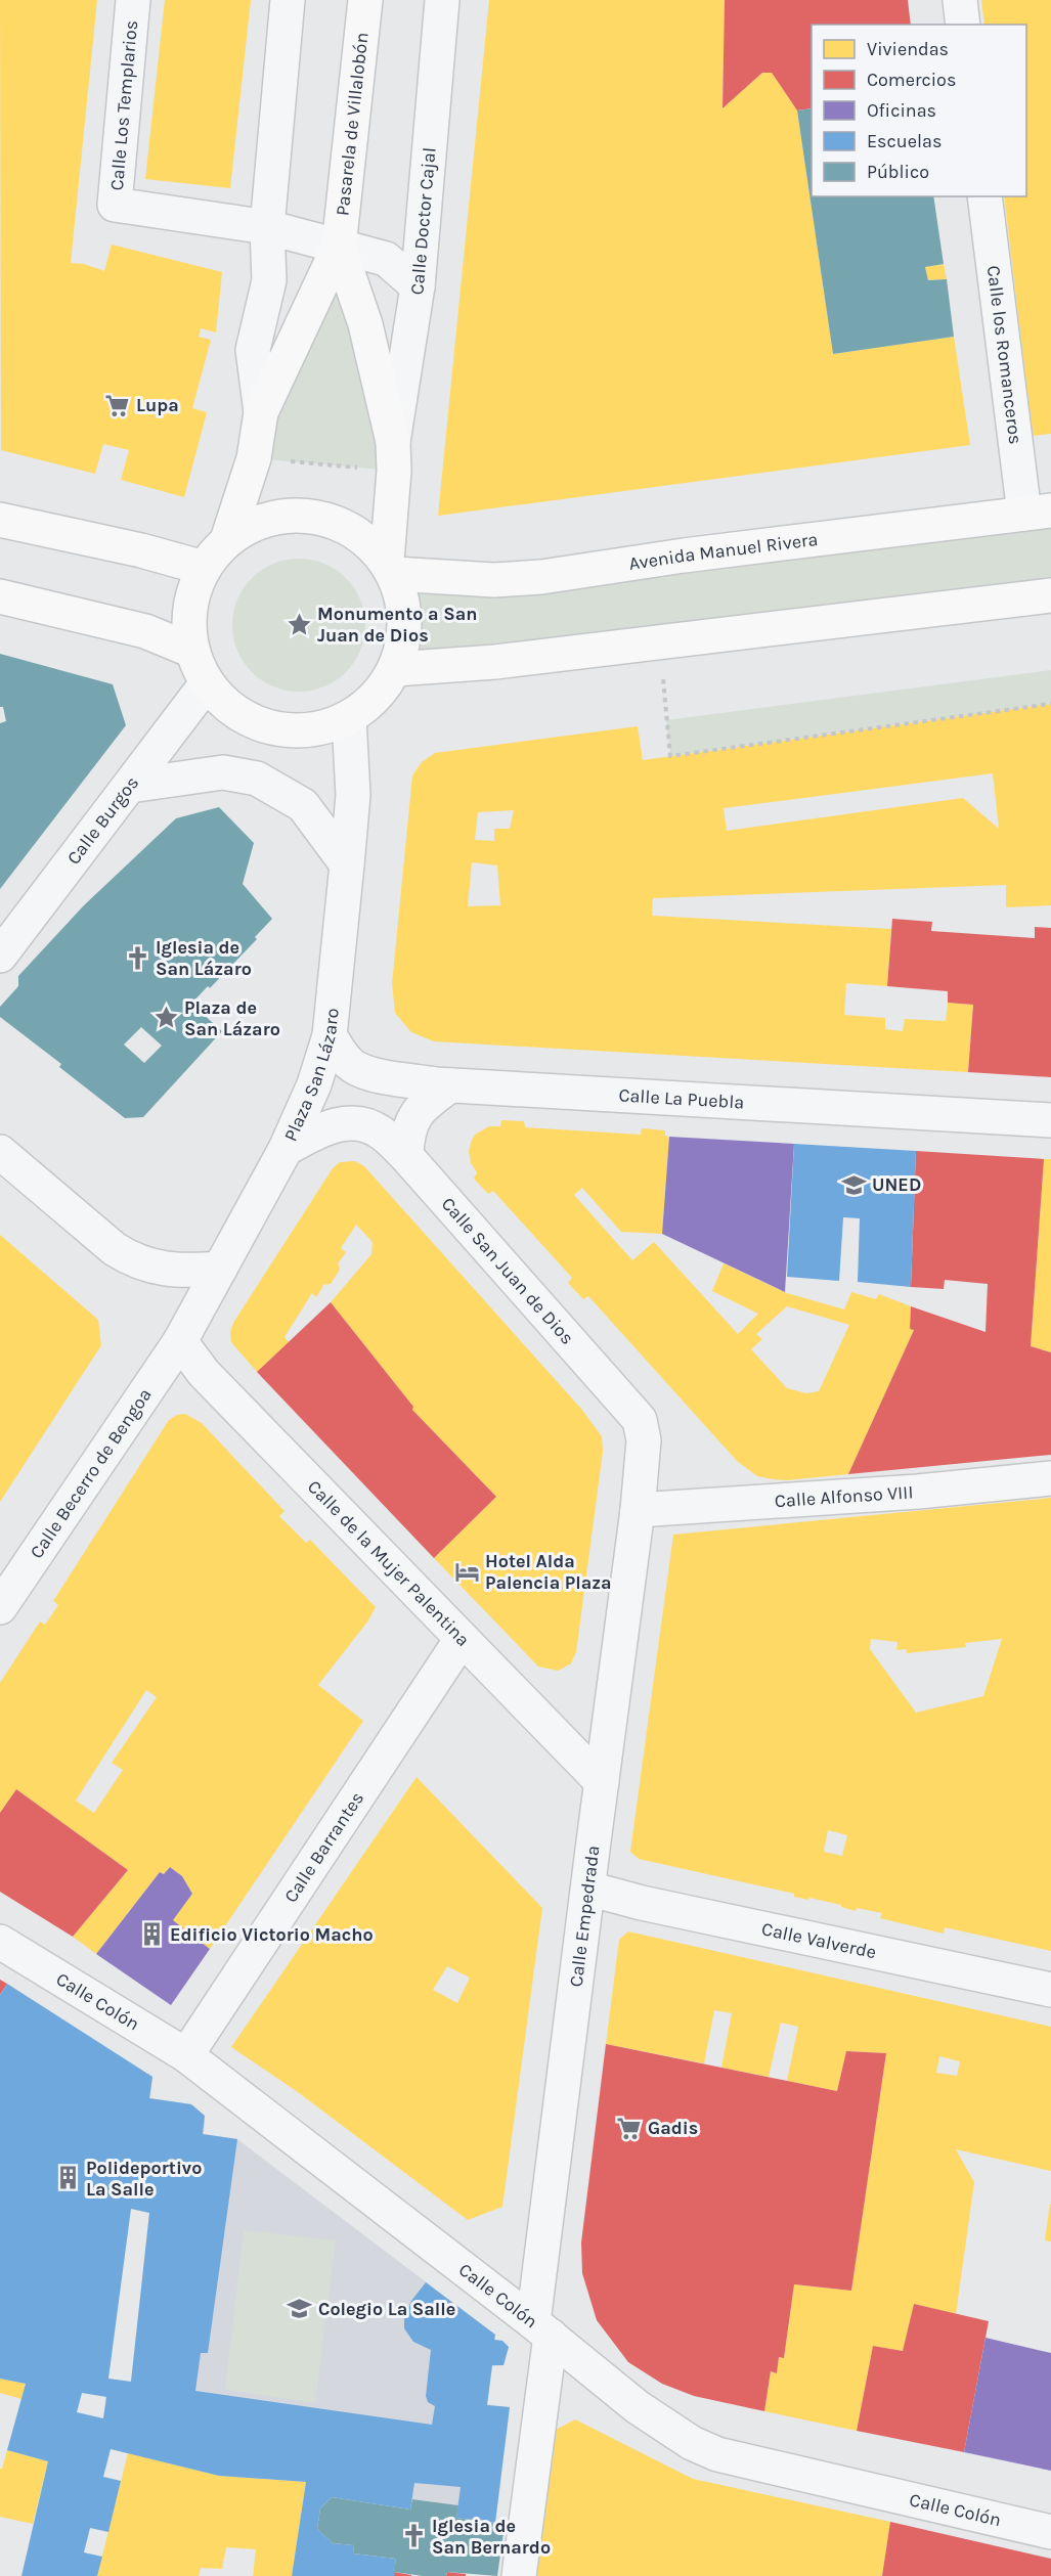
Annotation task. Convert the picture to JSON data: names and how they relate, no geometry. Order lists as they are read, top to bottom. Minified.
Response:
{"streets":{"main road":["Pasarela de Villalobón","Calle Doctor Cajal","Avenida Manuel Rivera"],"street":["Calle Los Templarios","Calle los Romanceros","Calle Burgos","Plaza San Lázaro","Calle La Puebla","Calle San Juan de Dios","Calle Becerro de Bengoa","Calle Alfonso VIII","Calle de la Mujer Palentina","Calle Barrantes","Calle Empedrada","Calle Valverde","Calle Colón"]},"crossings":[["Pasarela de Villalobón","Calle Doctor Cajal"],["Calle Doctor Cajal","Avenida Manuel Rivera"],["Calle Doctor Cajal","Calle Burgos"],["Calle Doctor Cajal","Plaza San Lázaro"],["Calle los Romanceros","Avenida Manuel Rivera"],["Avenida Manuel Rivera","Calle Burgos"],["Avenida Manuel Rivera","Plaza San Lázaro"],["Calle Burgos","Plaza San Lázaro"],["Plaza San Lázaro","Calle La Puebla"],["Plaza San Lázaro","Calle San Juan de Dios"],["Plaza San Lázaro","Calle Becerro de Bengoa"],["Plaza San Lázaro","Calle de la Mujer Palentina"],["Calle San Juan de Dios","Calle Alfonso VIII"],["Calle San Juan de Dios","Calle Empedrada"],["Calle Becerro de Bengoa","Calle de la Mujer Palentina"],["Calle Alfonso VIII","Calle Empedrada"],["Calle de la Mujer Palentina","Calle Barrantes"],["Calle de la Mujer Palentina","Calle Empedrada"],["Calle Barrantes","Calle Colón"],["Calle Empedrada","Calle Valverde"],["Calle Empedrada","Calle Colón"]],"places":{"supermarket":["Lupa","Gadis"],"place":["Monumento a San Juan de Dios","Plaza de San Lázaro"],"church":["Iglesia de San Lázaro","Iglesia de San Bernardo"],"school or university":["UNED","Colegio La Salle"],"hotel":["Hotel Alda Palencia Plaza"],"building":["Edificio Victorio Macho","Polideportivo La Salle"]},"legend":["Viviendas","Comercios","Oficinas","Escuelas","Público"]}
